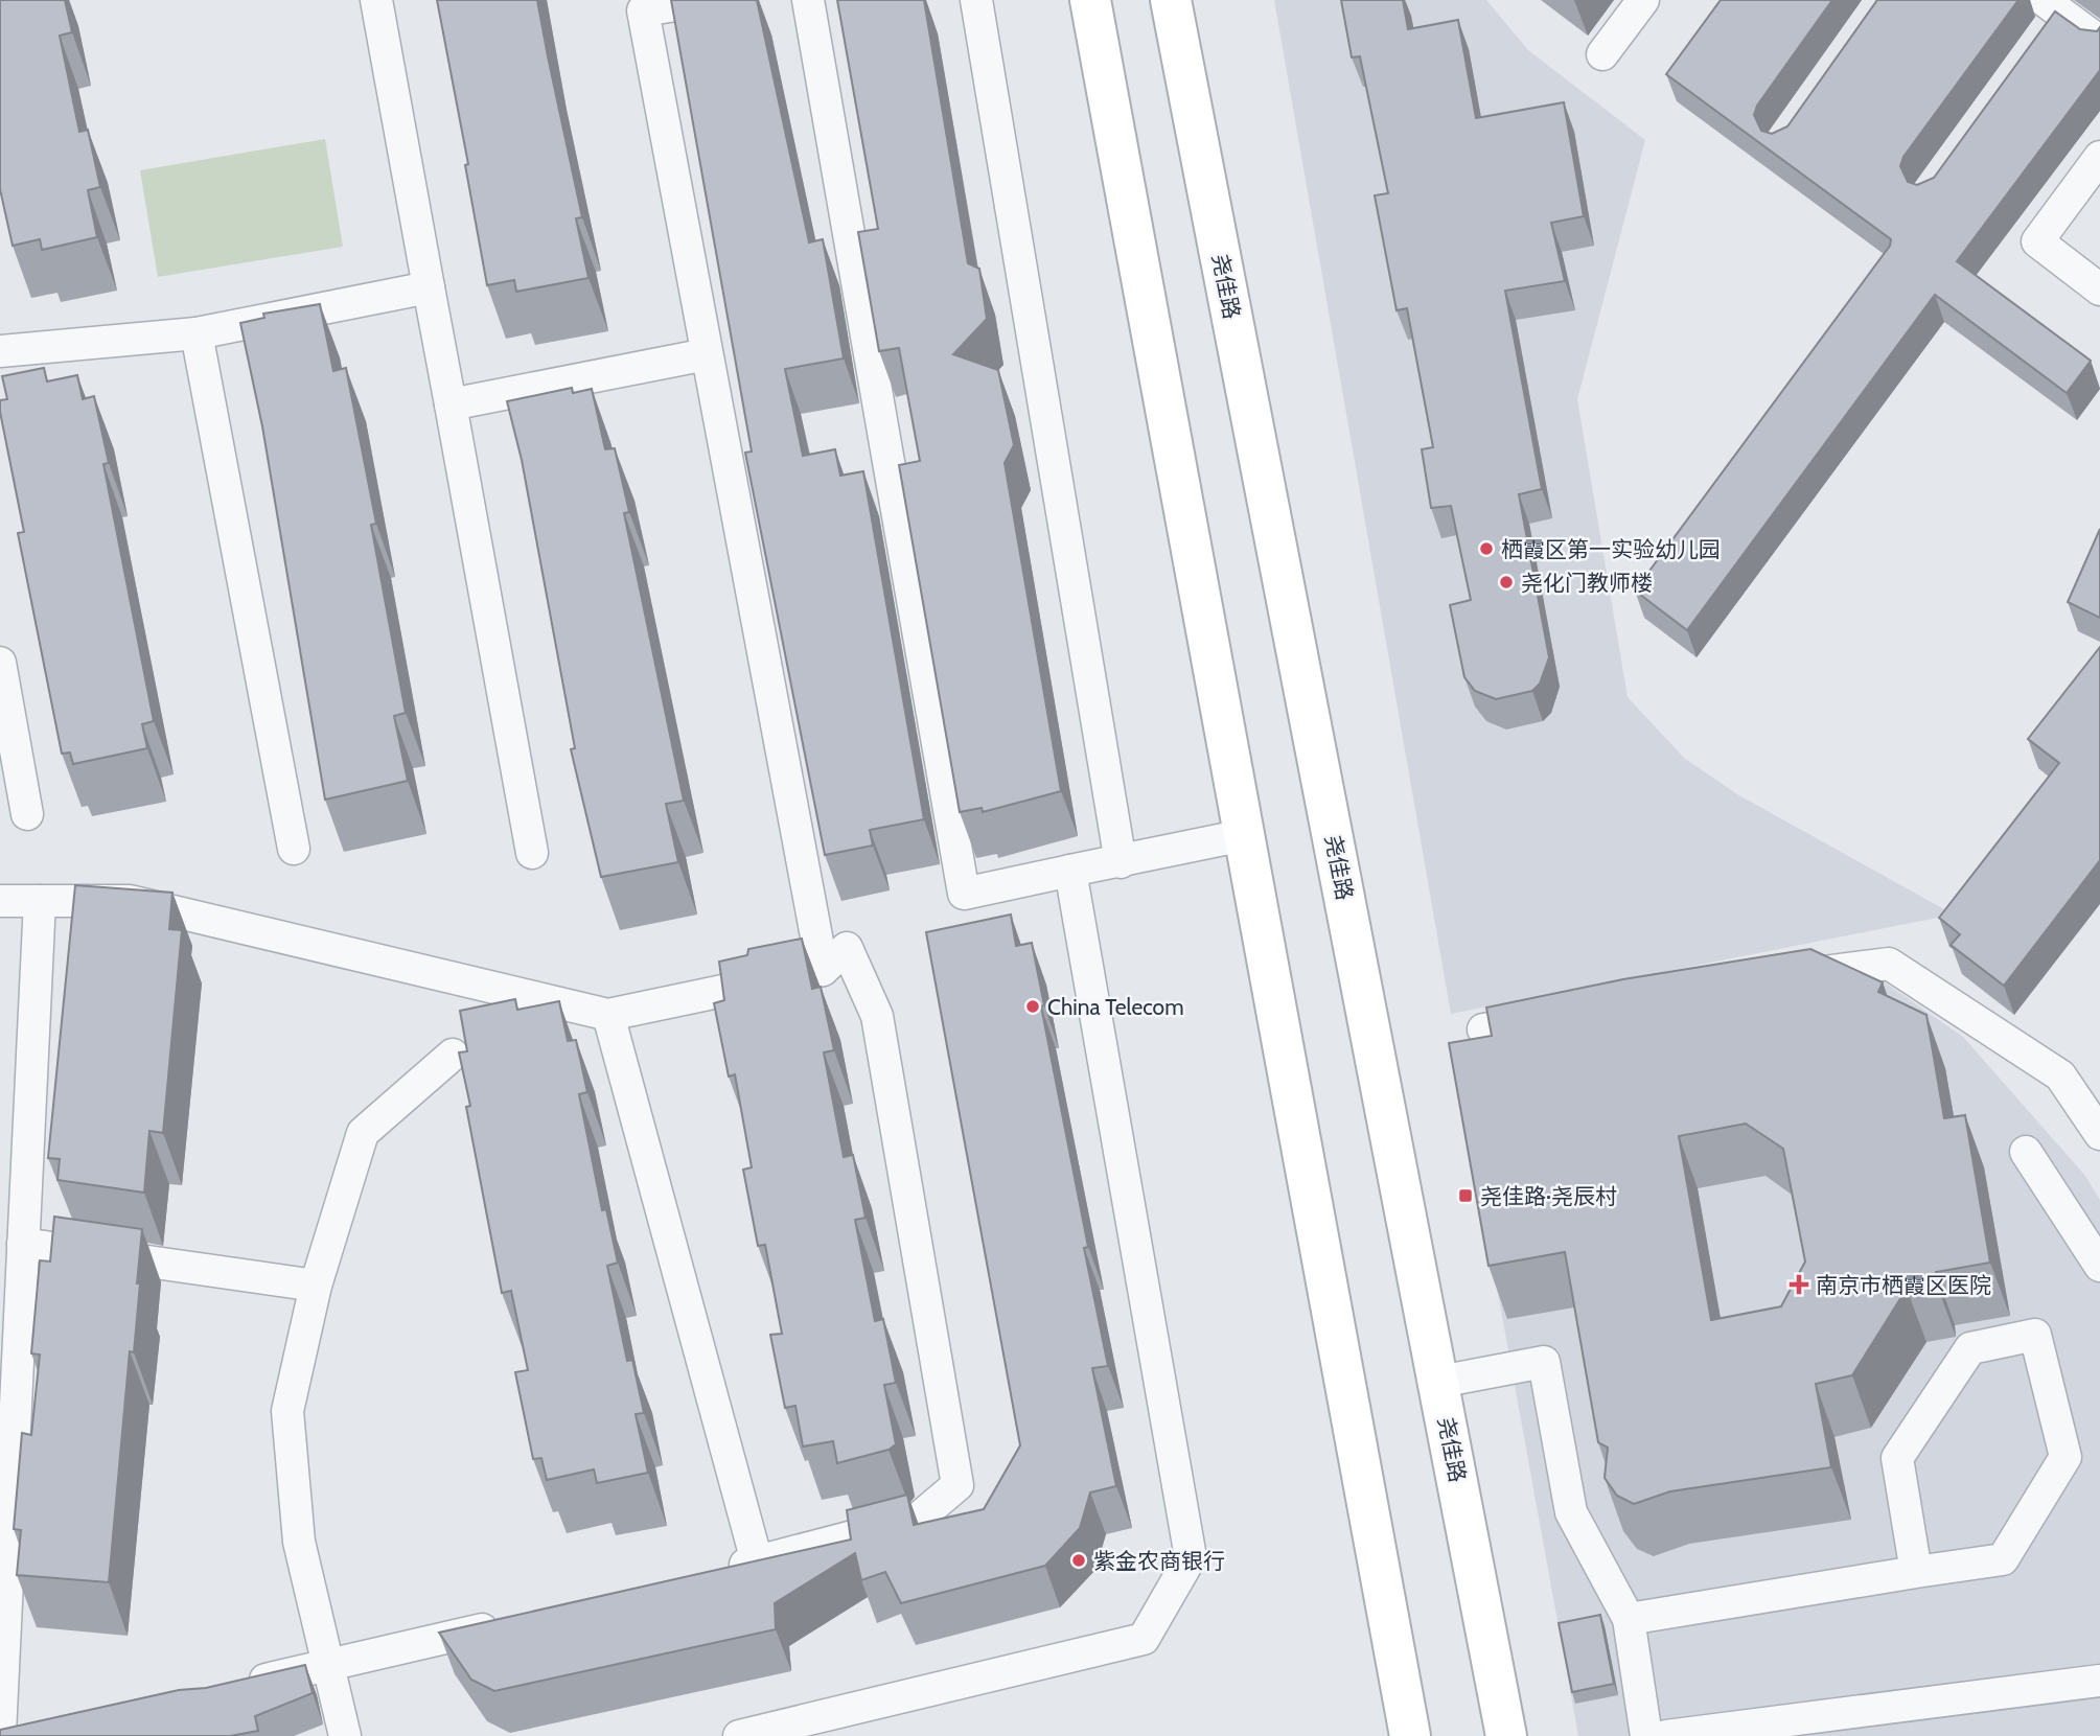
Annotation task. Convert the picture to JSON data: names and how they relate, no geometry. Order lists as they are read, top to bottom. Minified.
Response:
{"streets":{"main road":["尧佳路"]},"places":{"other":["栖霞区第一实验幼儿园","尧化门教师楼","China Telecom","紫金农商银行"],"transit":["尧佳路·尧辰村"],"health":["南京市栖霞区医院"]}}
